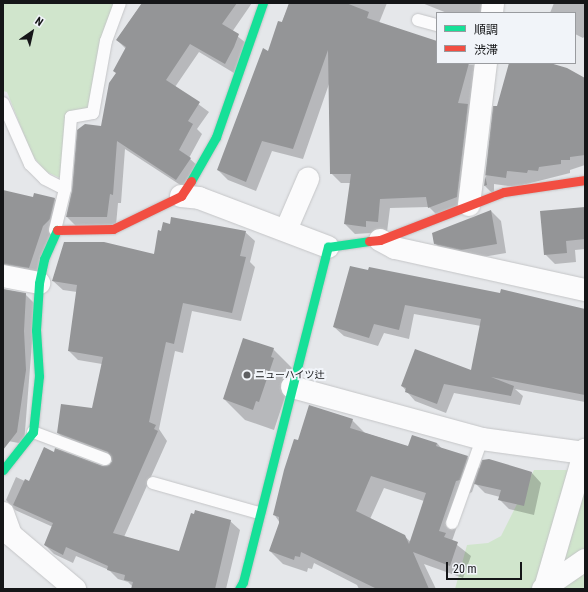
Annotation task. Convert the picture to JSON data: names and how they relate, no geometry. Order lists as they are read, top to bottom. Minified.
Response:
{"places":["ニューハイツ辻"],"legend":["順調","渋滞"],"scale_bar":"20 m","north":"top right"}
